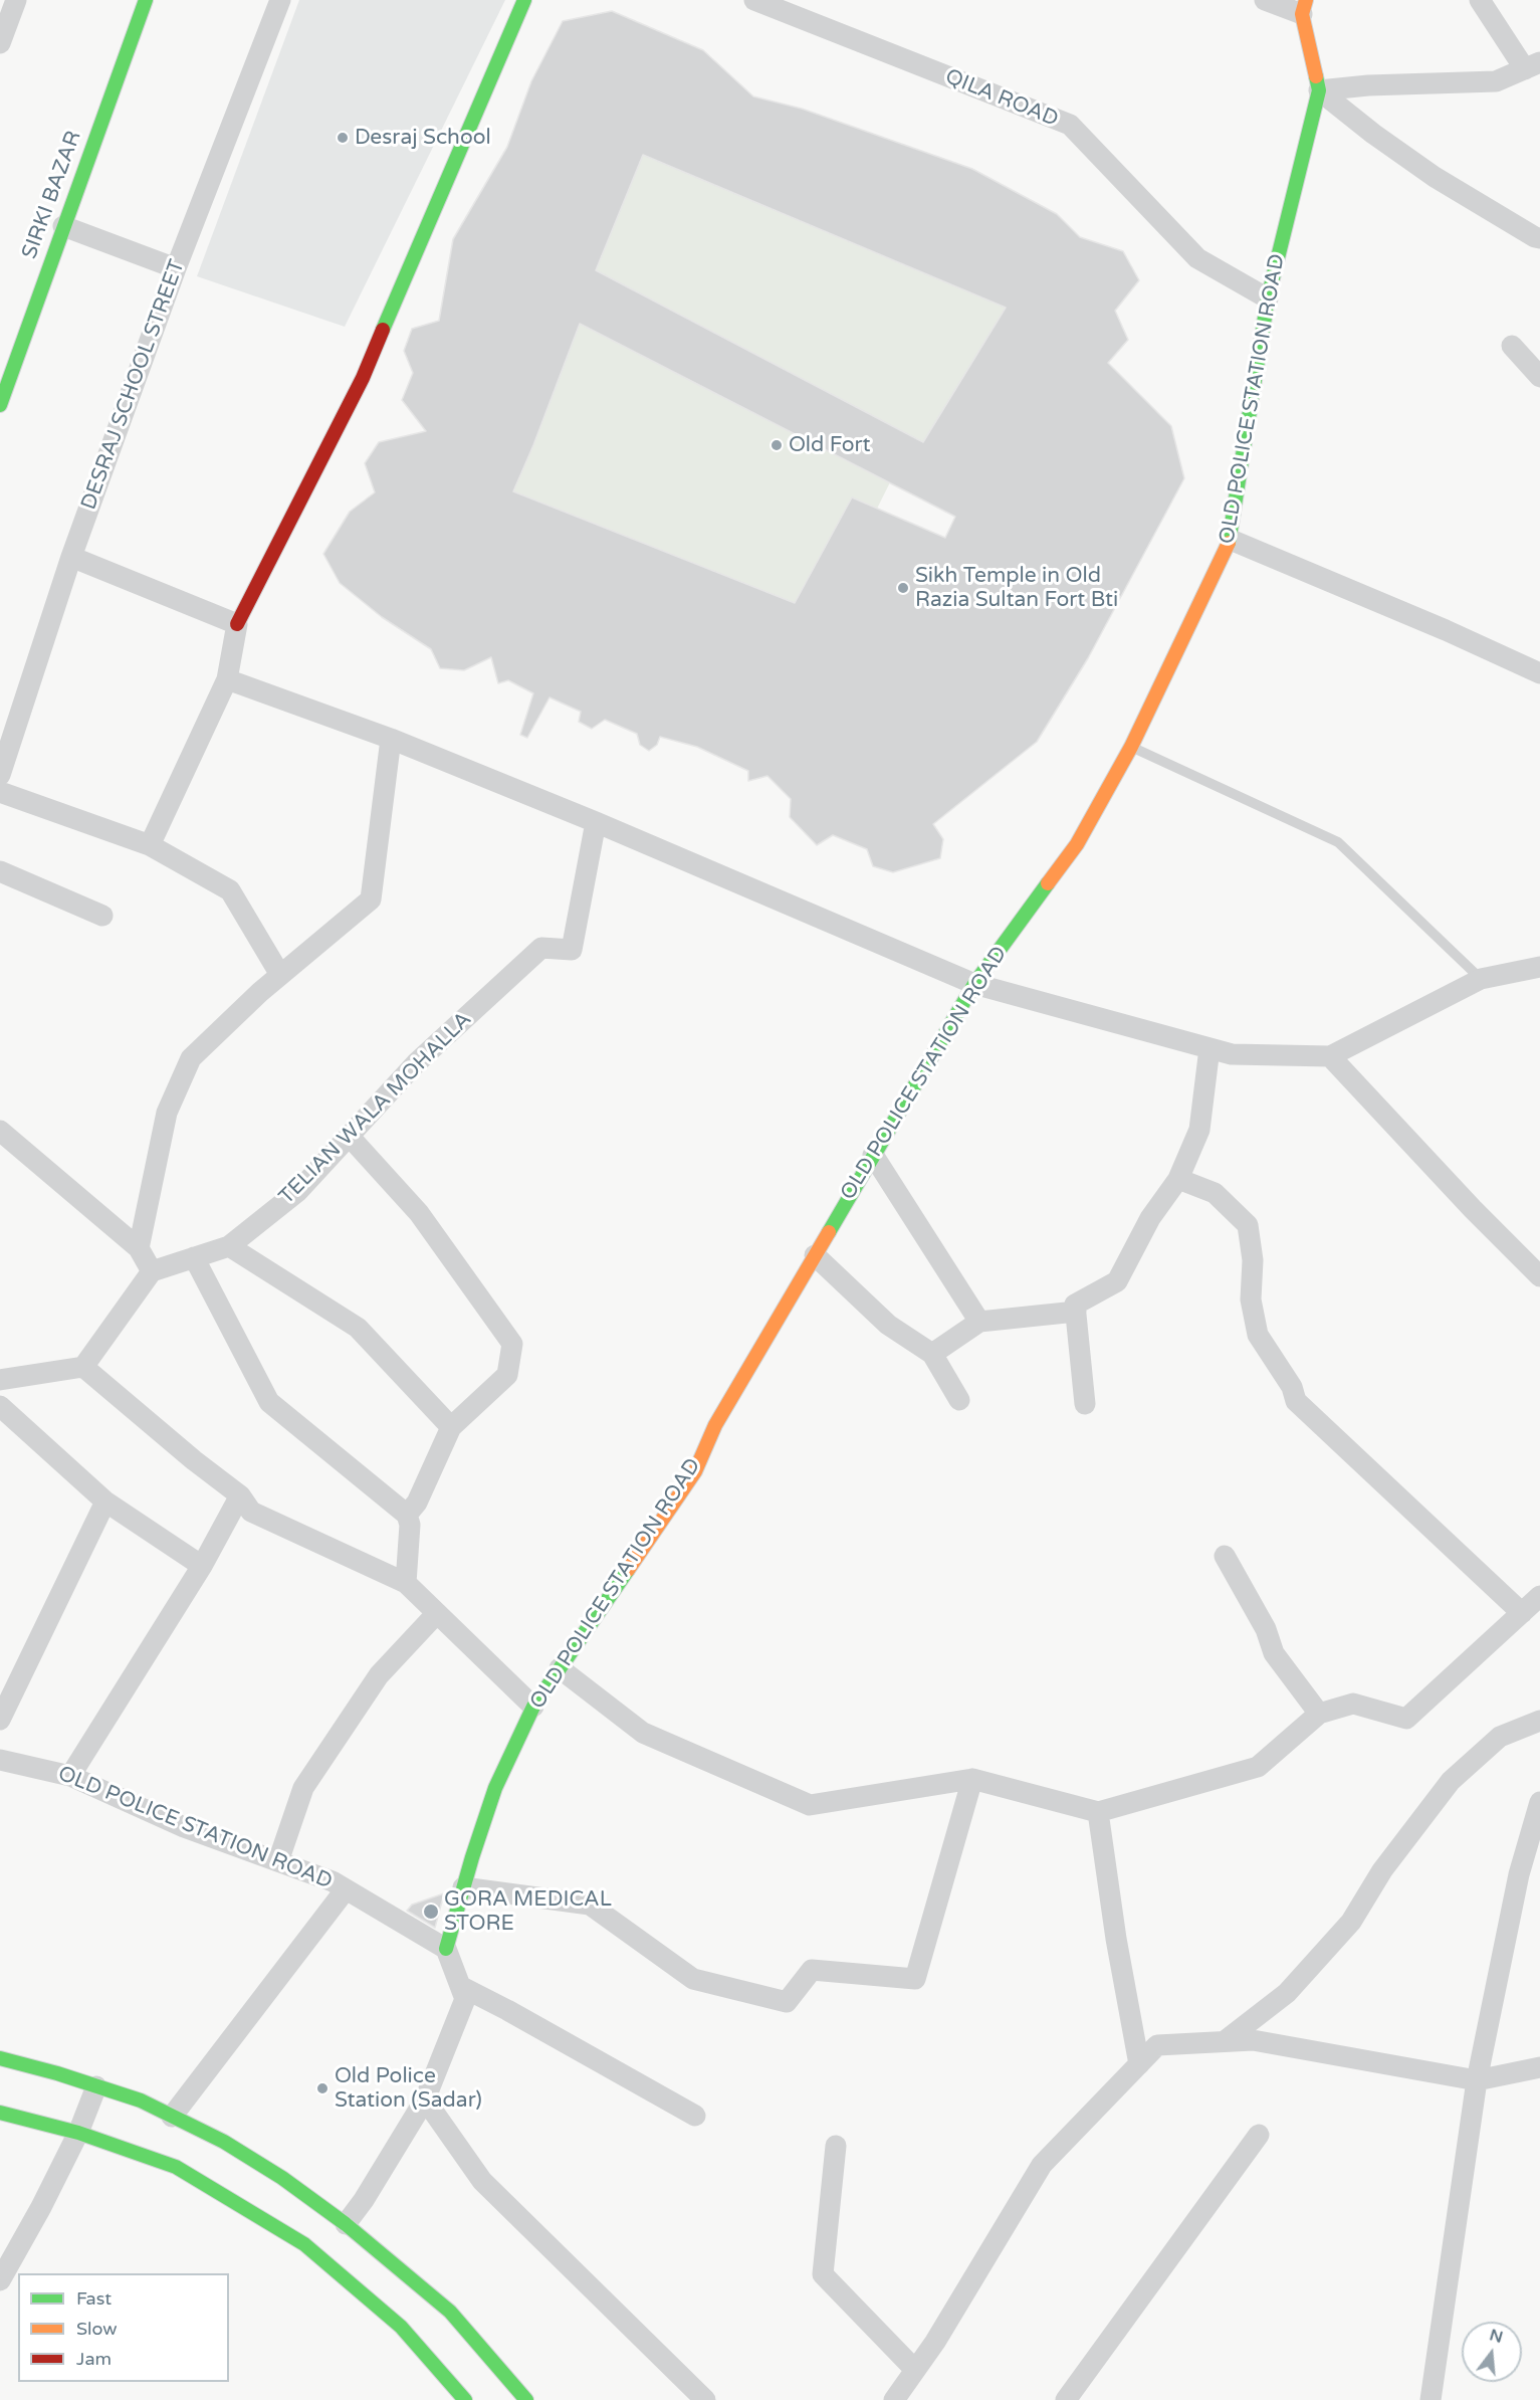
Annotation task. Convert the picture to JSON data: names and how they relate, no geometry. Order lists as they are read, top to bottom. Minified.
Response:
{"streets":{"street":["QILA ROAD","SIRKI BAZAR","DESRAJ SCHOOL STREET","OLD POLICE STATION ROAD","TELIAN WALA MOHALLA"]},"crossings":[["QILA ROAD","OLD POLICE STATION ROAD"]],"places":["Desraj School","Old Fort","Sikh Temple in Old Razia Sultan Fort Bti","GORA MEDICAL STORE","Old Police Station (Sadar)"],"legend":["Fast","Slow","Jam"],"north":"top"}
